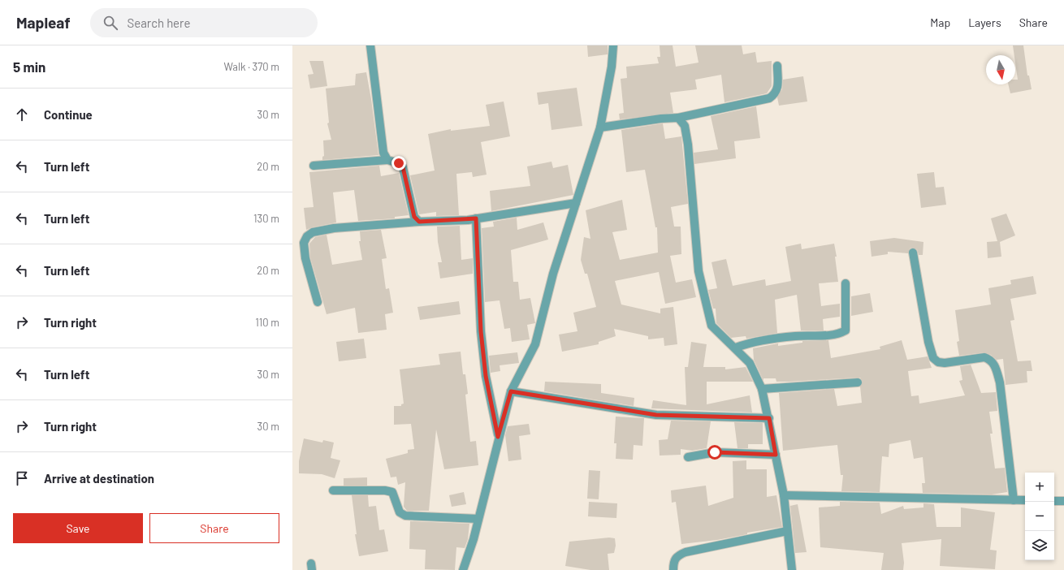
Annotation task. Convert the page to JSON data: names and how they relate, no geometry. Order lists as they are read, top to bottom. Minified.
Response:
{"north":"bottom","page":{"header":"Mapleaf","search":"Search here","nav":["Map","Layers","Share"],"heading":["5 min","Walk · 370 m"],"list":[["Continue","30 m"],["Turn left","20 m"],["Turn left","130 m"],["Turn left","20 m"],["Turn right","110 m"],["Turn left","30 m"],["Turn right","30 m"],"Arrive at destination"],"map_buttons":["+","−"],"buttons":["Save","Share"]}}
